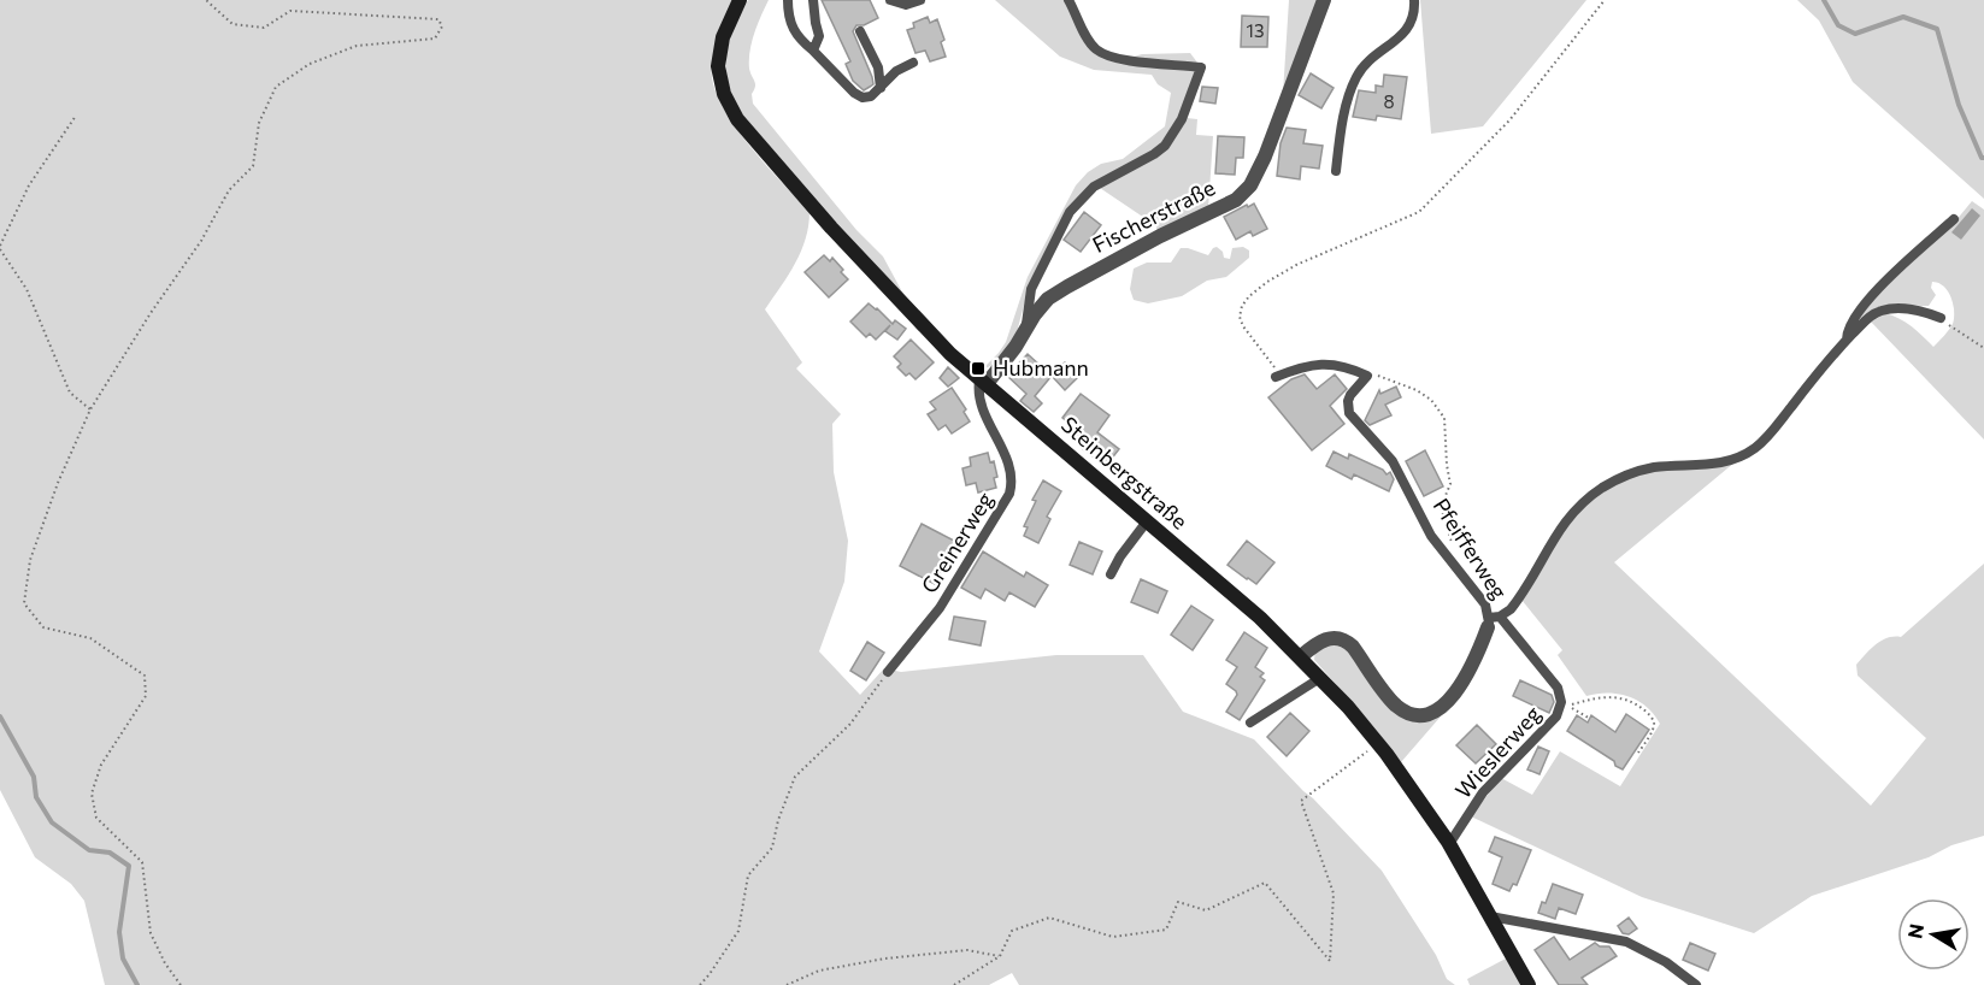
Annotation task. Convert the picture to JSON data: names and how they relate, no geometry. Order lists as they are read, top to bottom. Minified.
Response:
{"streets":{"street":["Fischerstraße","Steinbergstraße","Pfeifferweg"],"lane":["Greinerweg","Wieslerweg"]},"crossings":[["Fischerstraße","Steinbergstraße"],["Fischerstraße","Greinerweg"],["Steinbergstraße","Greinerweg"],["Steinbergstraße","Pfeifferweg"],["Steinbergstraße","Wieslerweg"],["Pfeifferweg","Wieslerweg"]],"places":{"transit":["Hubmann"]},"house_numbers":["13","8"],"north":"left"}
